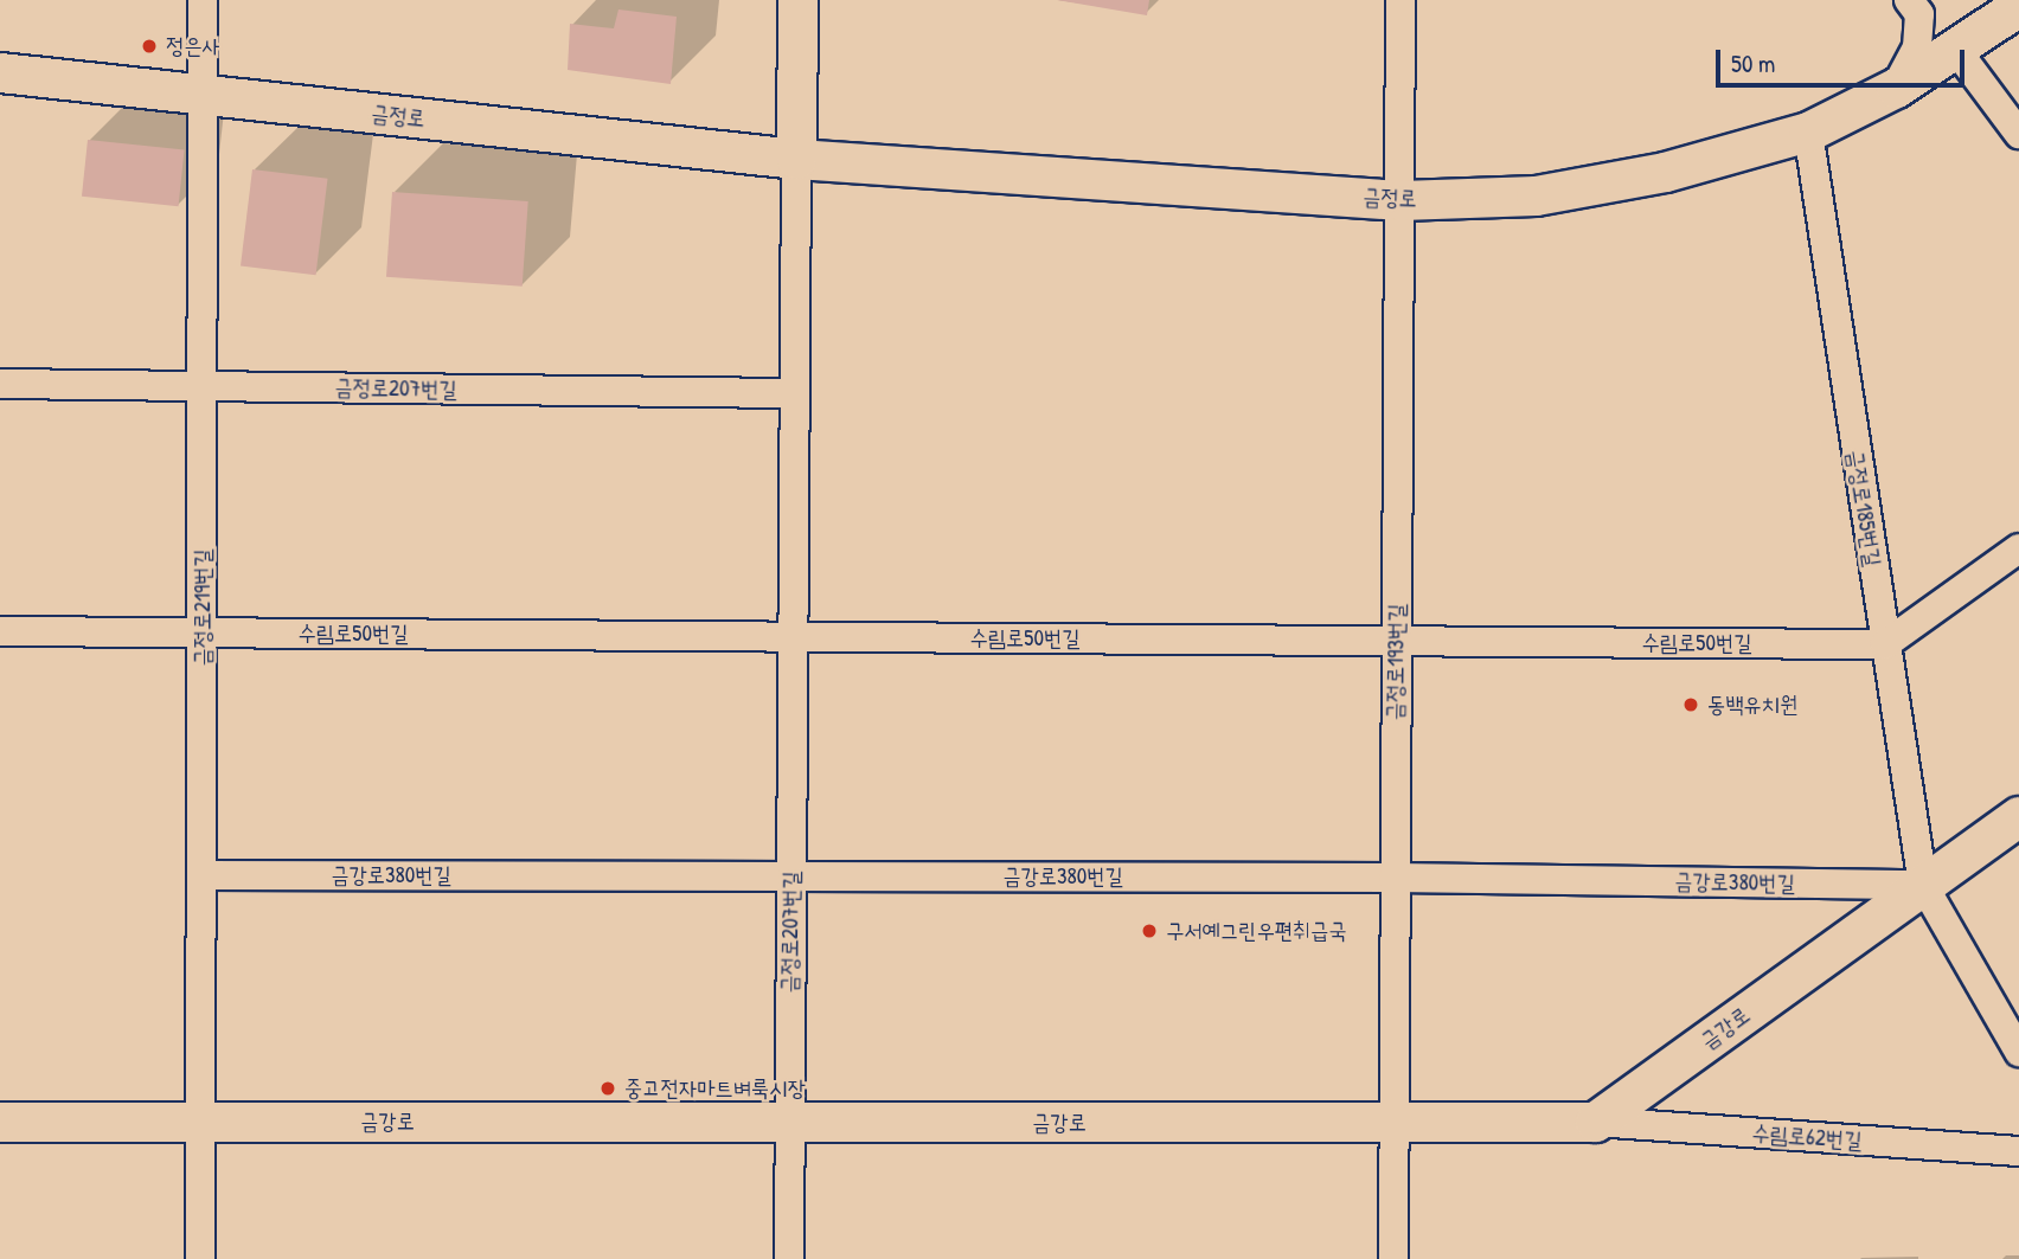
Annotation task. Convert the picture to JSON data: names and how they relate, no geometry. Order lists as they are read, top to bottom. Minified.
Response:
{"streets":{"street":["금정로","금정로207번길","금정로185번길","금정로219번길","수림로50번길","금정로193번길","금강로380번길","금강로","수림로62번길"]},"crossings":[["금정로","금정로207번길"],["금정로","금정로185번길"],["금정로","금정로219번길"],["금정로","금정로193번길"],["금정로207번길","금정로219번길"],["금정로207번길","수림로50번길"],["금정로207번길","금강로380번길"],["금정로207번길","금강로"],["금정로185번길","수림로50번길"],["금정로185번길","금강로380번길"],["금정로185번길","금강로"],["금정로219번길","수림로50번길"],["금정로219번길","금강로380번길"],["금정로219번길","금강로"],["수림로50번길","금정로193번길"],["금정로193번길","금강로380번길"],["금정로193번길","금강로"],["금강로380번길","금강로"],["금강로","수림로62번길"]],"places":["정은사","동백유치원","구서예그린우편취급국","중고전자마트벼룩시장"],"scale_bar":"50 m"}
